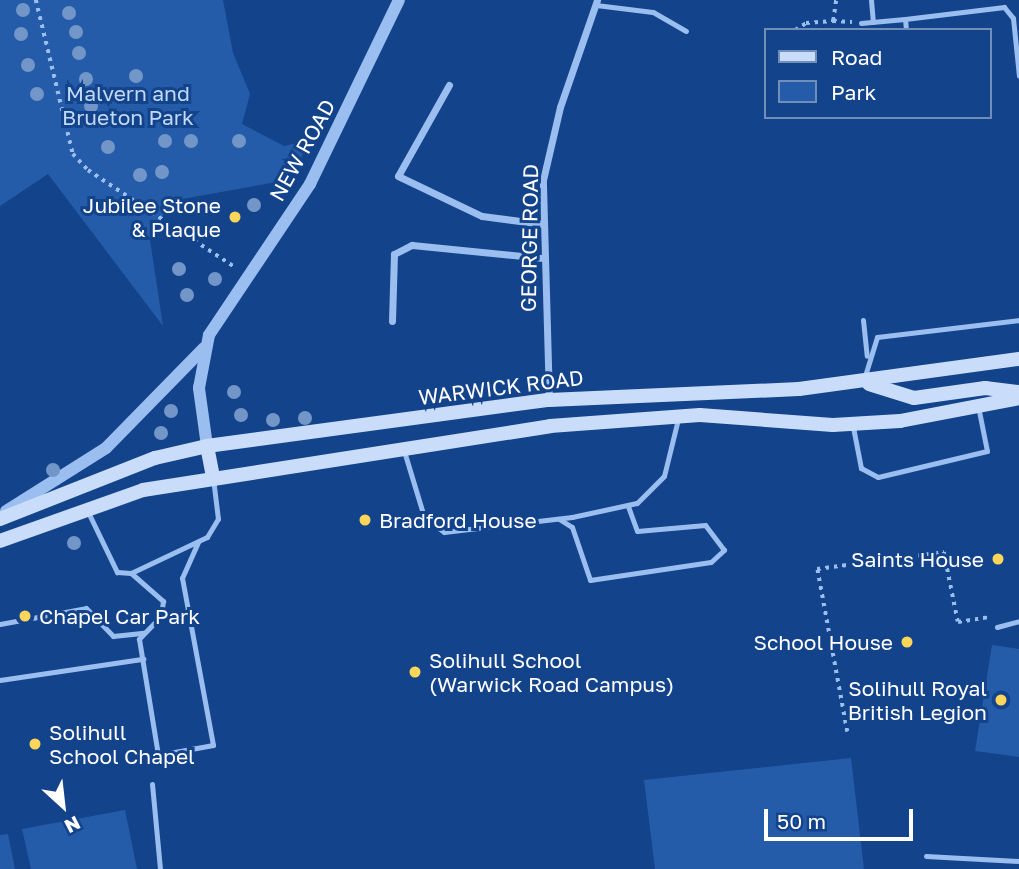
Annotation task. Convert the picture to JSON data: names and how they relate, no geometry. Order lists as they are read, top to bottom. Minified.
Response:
{"streets":{"main road":["WARWICK ROAD"],"street":["NEW ROAD","GEORGE ROAD"]},"crossings":[["NEW ROAD","WARWICK ROAD"],["GEORGE ROAD","WARWICK ROAD"]],"parks":["Malvern and Brueton Park"],"places":["Jubilee Stone & Plaque","Bradford House","Saints House","Chapel Car Park","School House","Solihull School (Warwick Road Campus)","Solihull Royal British Legion","Solihull School Chapel"],"legend":["Road","Park"],"scale_bar":"50 m","north":"bottom right"}
